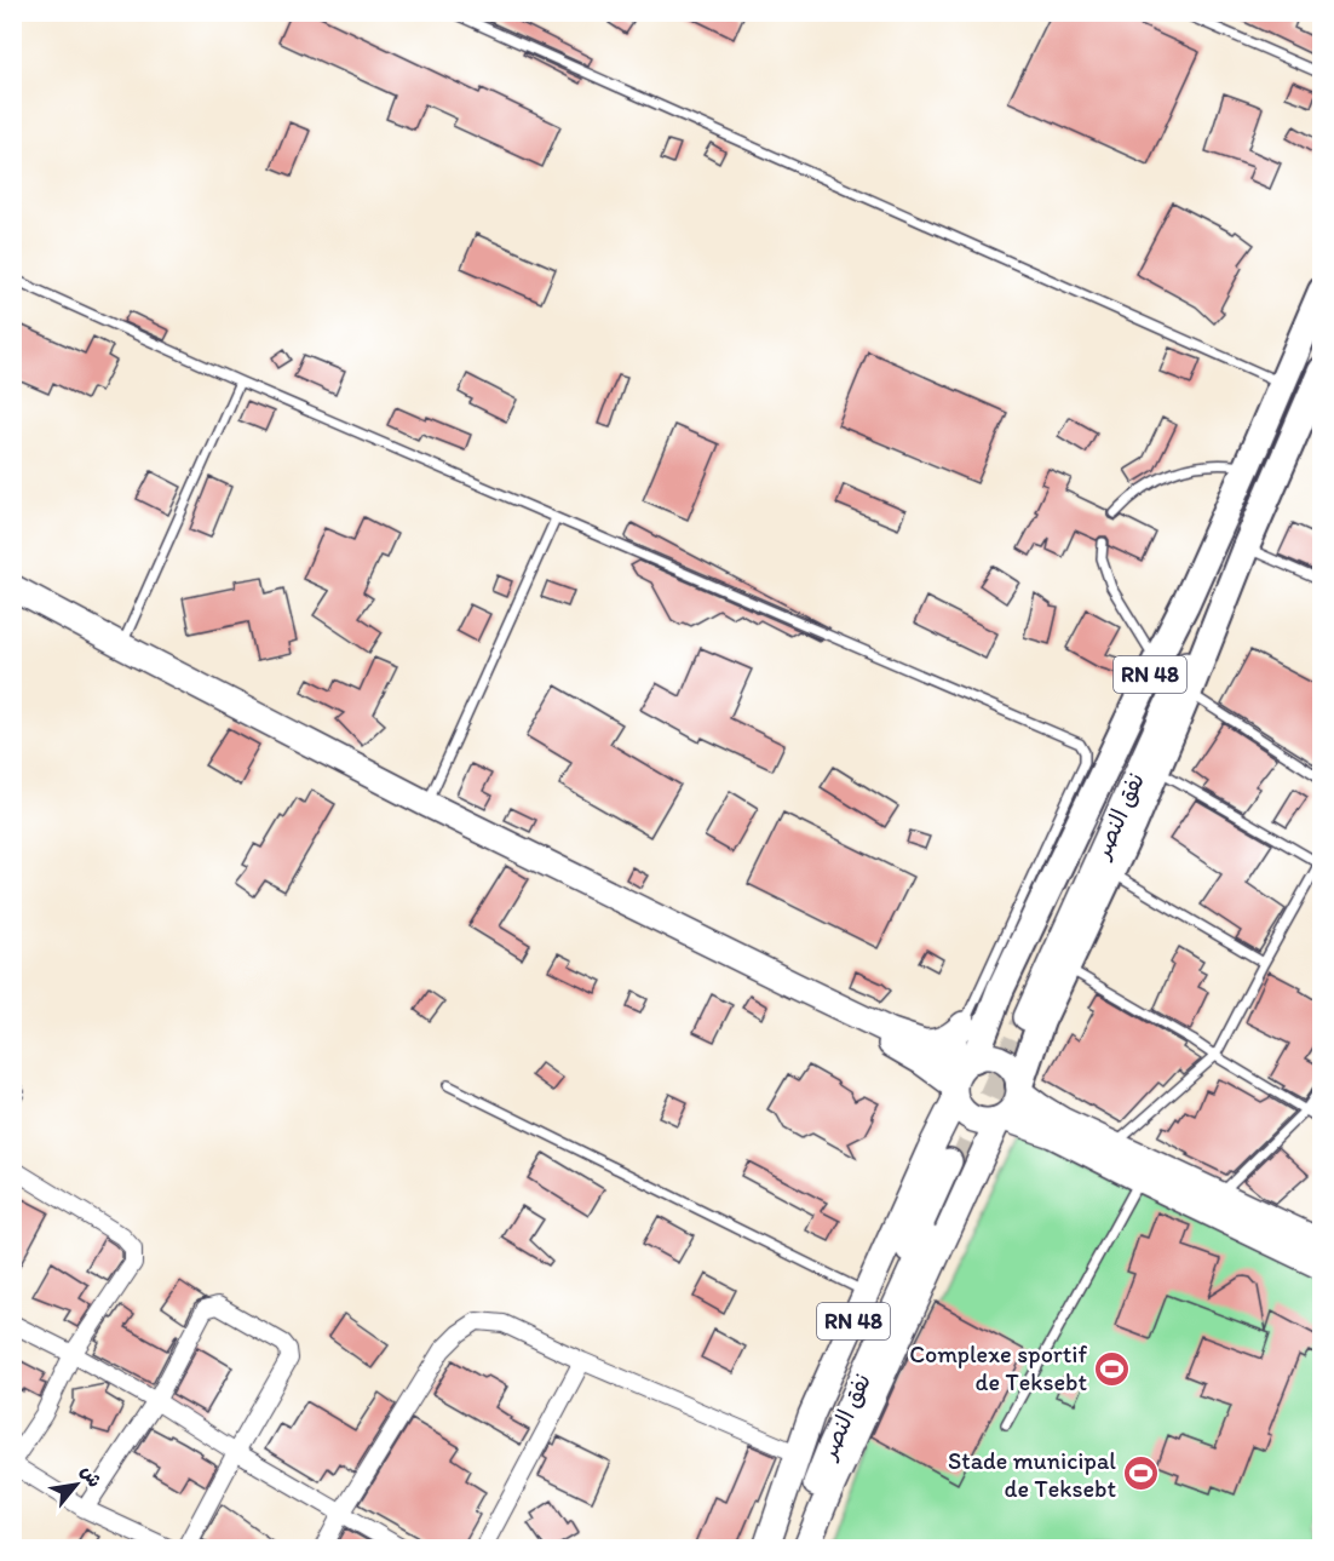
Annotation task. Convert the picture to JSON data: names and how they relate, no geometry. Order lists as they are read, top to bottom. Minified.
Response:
{"streets":{"highway":["RN 48"],"main road":["نفق النصر"]},"crossings":[["RN 48","نفق النصر"]],"places":{"sports":["Complexe sportif de Teksebt","Stade municipal de Teksebt"]},"north":"top right"}
